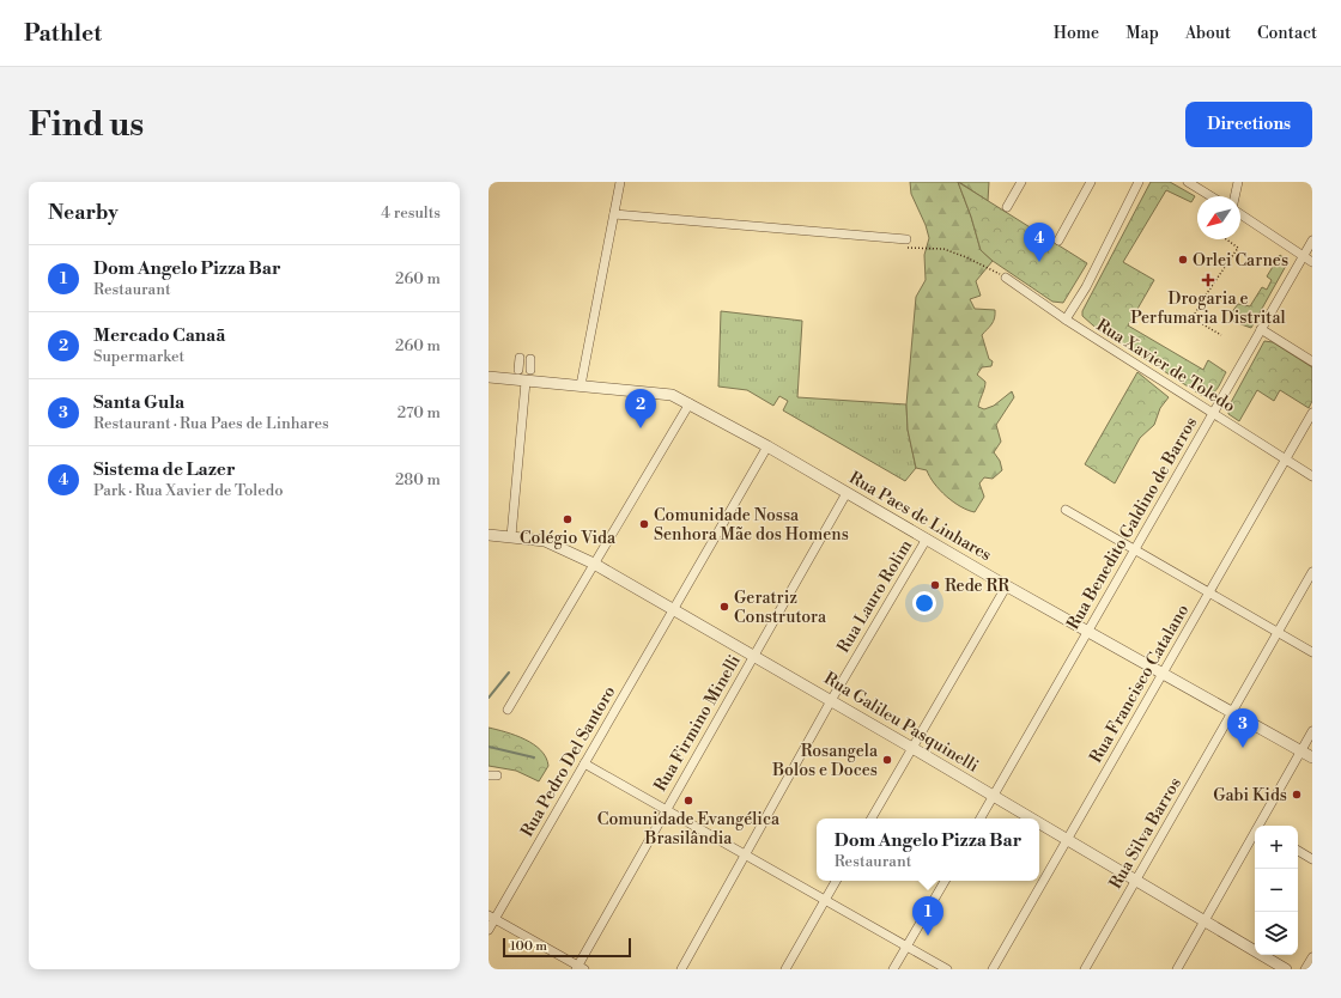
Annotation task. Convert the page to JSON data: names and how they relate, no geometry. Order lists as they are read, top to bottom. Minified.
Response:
{"streets":{"street":["Rua Xavier de Toledo","Rua Paes de Linhares","Rua Benedito Galdino de Barros","Rua Lauro Rolim","Rua Francisco Catalano","Rua Galileu Pasquinelli","Rua Firmino Minelli","Rua Pedro Del Santoro","Rua Silva Barros"]},"crossings":[["Rua Xavier de Toledo","Rua Benedito Galdino de Barros"],["Rua Xavier de Toledo","Rua Francisco Catalano"],["Rua Paes de Linhares","Rua Benedito Galdino de Barros"],["Rua Paes de Linhares","Rua Lauro Rolim"],["Rua Paes de Linhares","Rua Francisco Catalano"],["Rua Paes de Linhares","Rua Firmino Minelli"],["Rua Paes de Linhares","Rua Silva Barros"],["Rua Benedito Galdino de Barros","Rua Galileu Pasquinelli"],["Rua Lauro Rolim","Rua Galileu Pasquinelli"],["Rua Francisco Catalano","Rua Galileu Pasquinelli"],["Rua Galileu Pasquinelli","Rua Firmino Minelli"],["Rua Galileu Pasquinelli","Rua Pedro Del Santoro"],["Rua Galileu Pasquinelli","Rua Silva Barros"]],"places":{"other":["Orlei Carnes","Colégio Vida","Comunidade Nossa Senhora Mãe dos Homens","Rede RR","Geratriz Construtora","Rosangela Bolos e Doces","Gabi Kids","Comunidade Evangélica Brasilândia"],"health":["Drogaria e Perfumaria Distrital"]},"scale_bar":"100 m","north":"bottom left","page":{"header":"Pathlet","nav":["Home","Map","About","Contact"],"buttons":"Directions","title":"Find us","heading":["Nearby","4 results"],"pins":["4","2","3","1"],"list":[{"mark":"1","name":"Dom Angelo Pizza Bar","note":"Restaurant","value":"260 m"},{"mark":"2","name":"Mercado Canaã","note":"Supermarket","value":"260 m"},{"mark":"3","name":"Santa Gula","note":"Restaurant · Rua Paes de Linhares","value":"270 m"},{"mark":"4","name":"Sistema de Lazer","note":"Park · Rua Xavier de Toledo","value":"280 m"}],"popup":["Dom Angelo Pizza Bar","Restaurant"],"map_buttons":["+","−"],"scale":"100 m"}}
